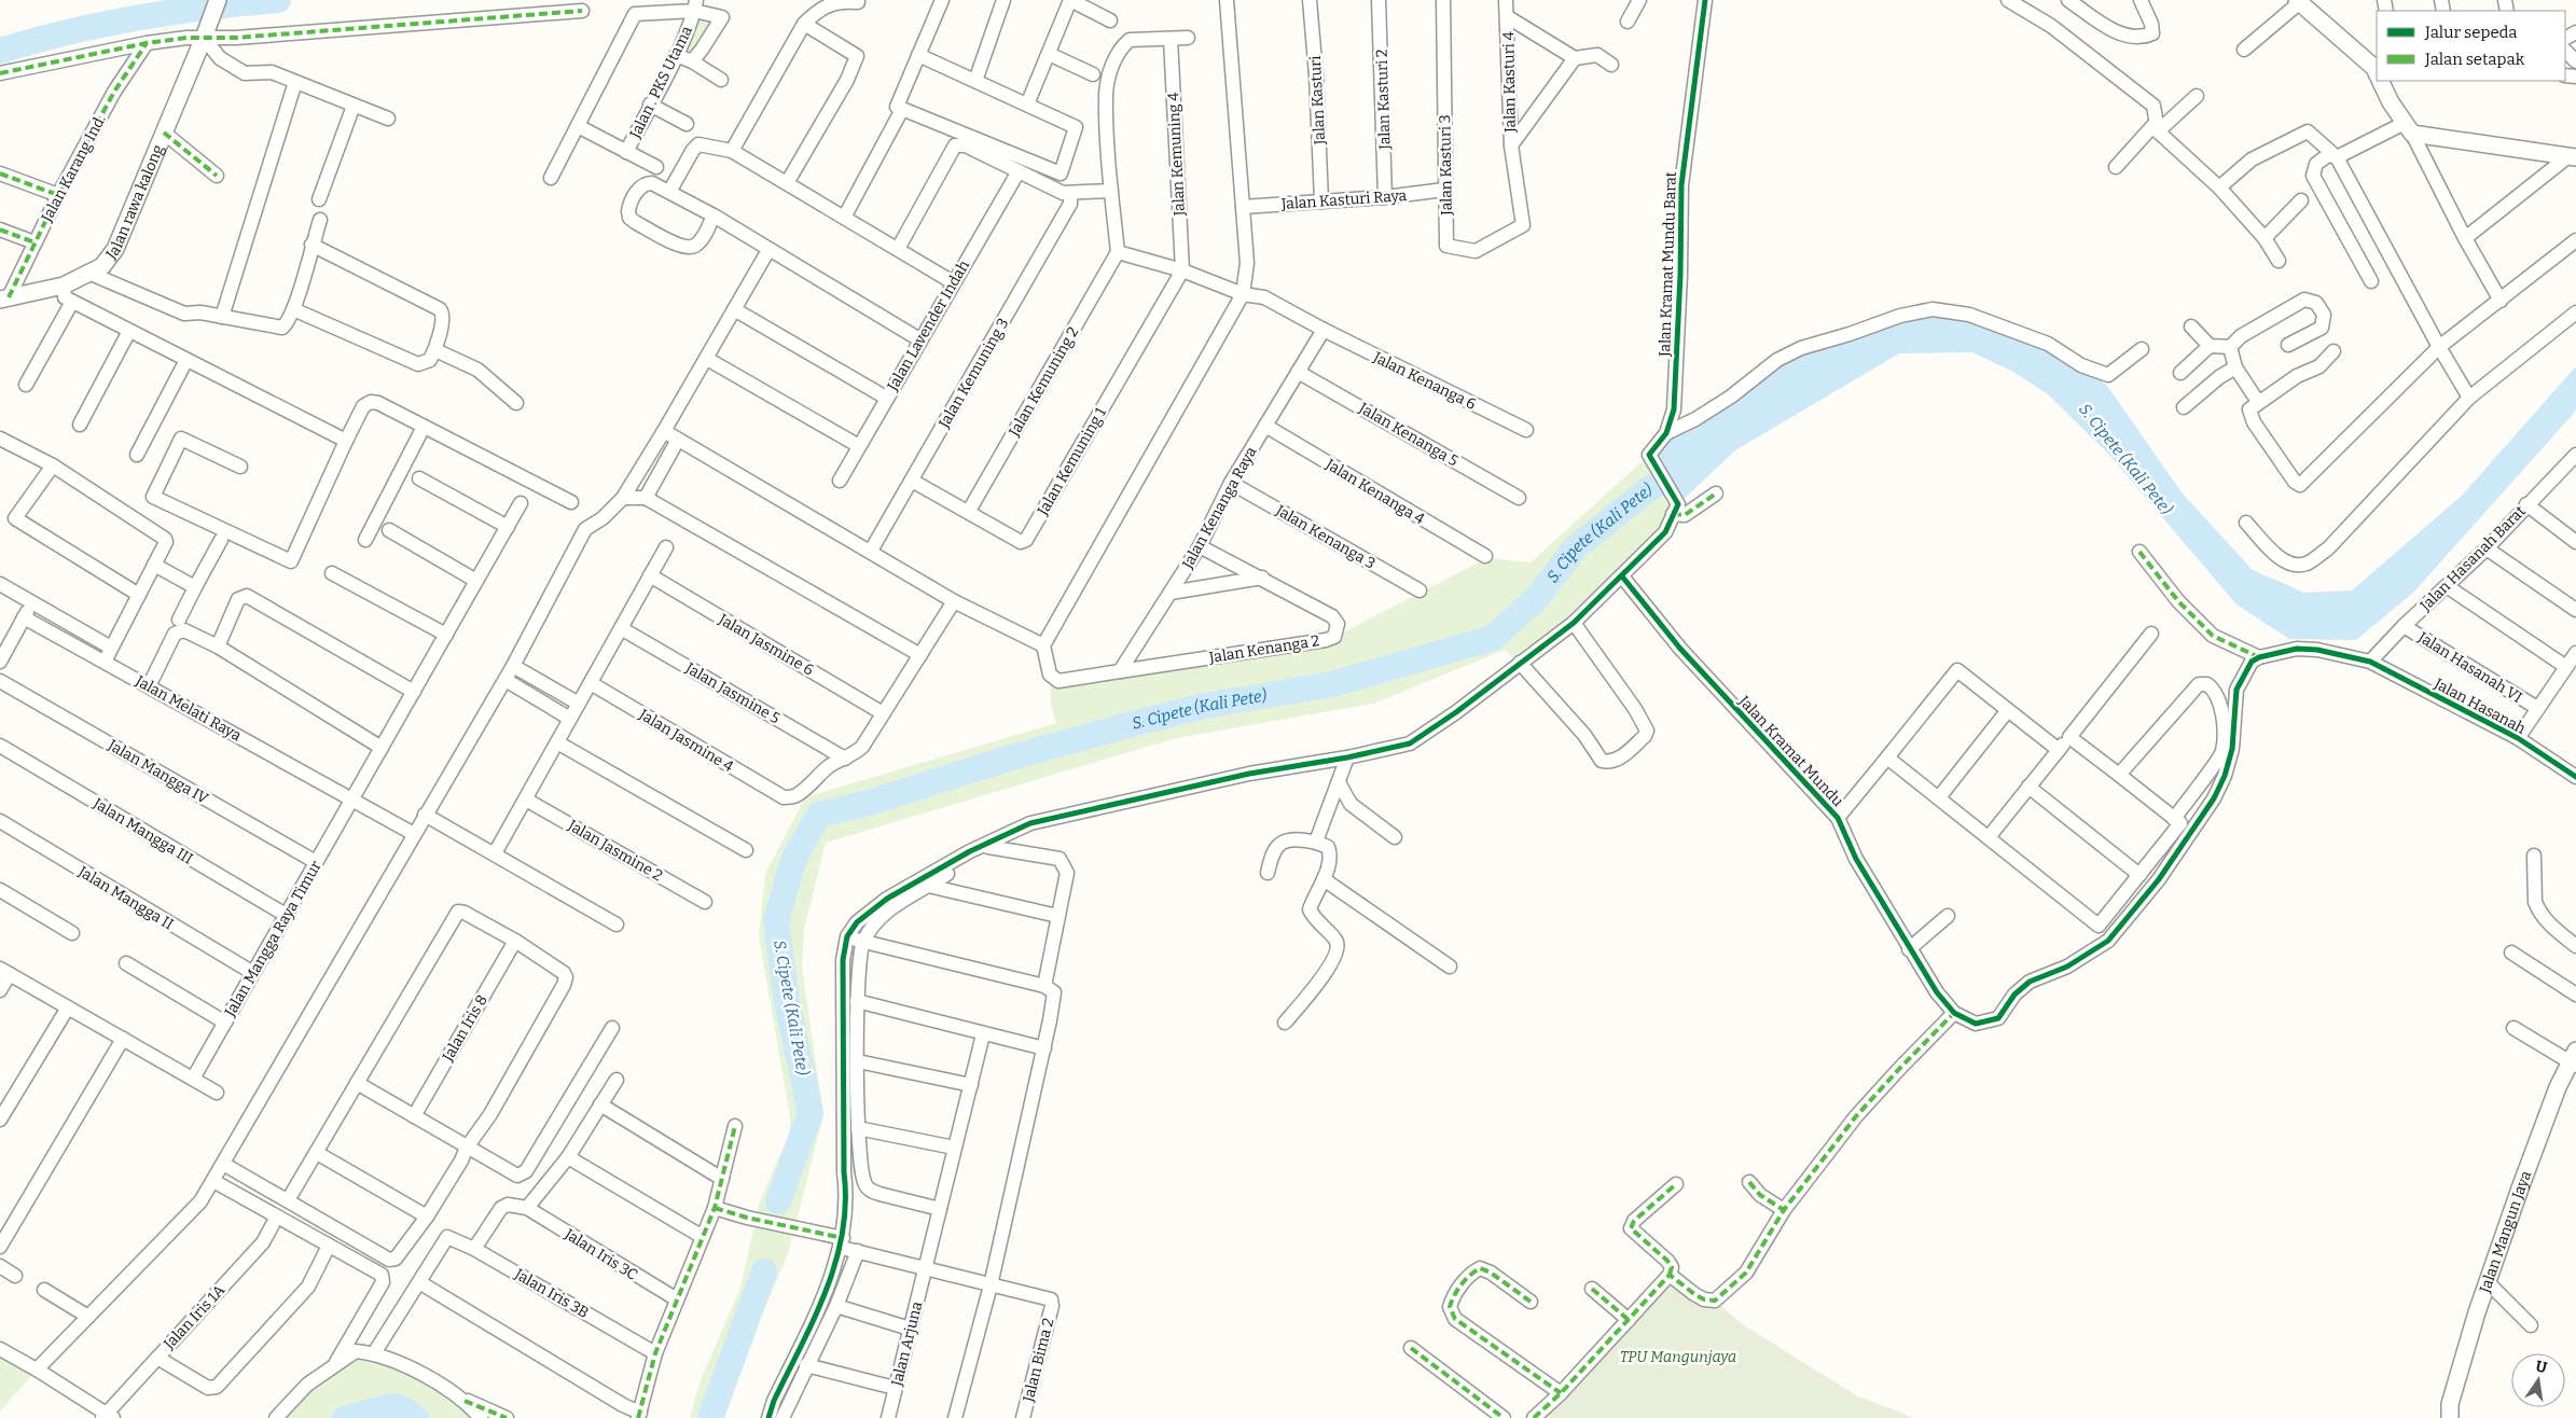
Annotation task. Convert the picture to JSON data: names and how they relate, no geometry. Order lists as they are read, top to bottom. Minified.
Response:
{"streets":{"street":["Jalan . PKS Utama","Jalan Kasturi 4","Jalan Kasturi 2","Jalan Kasturi","Jalan Kemuning 4","Jalan Kasturi 3","Jalan Karang Ind.","Jalan Kasturi Raya","Jalan rawa kalong","Jalan Kramat Mundu Barat","Jalan Lavender Indah","Jalan Kemuning 3","Jalan Kenanga 6","Jalan Kemuning 2","Jalan Kenanga 5","Jalan Kemuning 1","Jalan Kenanga 4","Jalan Kenanga Raya","Jalan Kenanga 3","Jalan Hasanah Barat","Jalan Jasmine 6","Jalan Kenanga 2","Jalan Hasanah VI","Jalan Jasmine 5","Jalan Hasanah","Jalan Melati Raya","Jalan Jasmine 4","Jalan Kramat Mundu","Jalan Mangga IV","Jalan Mangga III","Jalan Jasmine 2","Jalan Mangga II","Jalan Mangga Raya Timur","Jalan Iris 8","Jalan Mangun Jaya","Jalan Iris 3C","Jalan Iris 3B","Jalan Iris 1A","Jalan Arjuna","Jalan Bima 2"]},"crossings":[["Jalan Kasturi 4","Jalan Kasturi 3"],["Jalan Kasturi 2","Jalan Kasturi Raya"],["Jalan Kasturi","Jalan Kasturi Raya"],["Jalan Kemuning 4","Jalan Kemuning 1"],["Jalan Kasturi 3","Jalan Kasturi Raya"],["Jalan Karang Ind.","Jalan rawa kalong"],["Jalan Kemuning 3","Jalan Kemuning 1"],["Jalan Kenanga 6","Jalan Kenanga Raya"],["Jalan Kemuning 2","Jalan Kemuning 1"],["Jalan Kenanga 5","Jalan Kenanga Raya"],["Jalan Kenanga 4","Jalan Kenanga Raya"],["Jalan Kenanga Raya","Jalan Kenanga 3"],["Jalan Kenanga Raya","Jalan Kenanga 2"],["Jalan Hasanah Barat","Jalan Hasanah VI"],["Jalan Hasanah Barat","Jalan Hasanah"],["Jalan Jasmine 5","Jalan Jasmine 4"],["Jalan Melati Raya","Jalan Mangga Raya Timur"],["Jalan Mangga IV","Jalan Mangga Raya Timur"],["Jalan Mangga III","Jalan Mangga Raya Timur"],["Jalan Mangga II","Jalan Mangga Raya Timur"]],"water":["S. Cipete (Kali Pete)"],"parks":["TPU Mangunjaya"],"legend":["Jalur sepeda","Jalan setapak"],"north":"top"}
